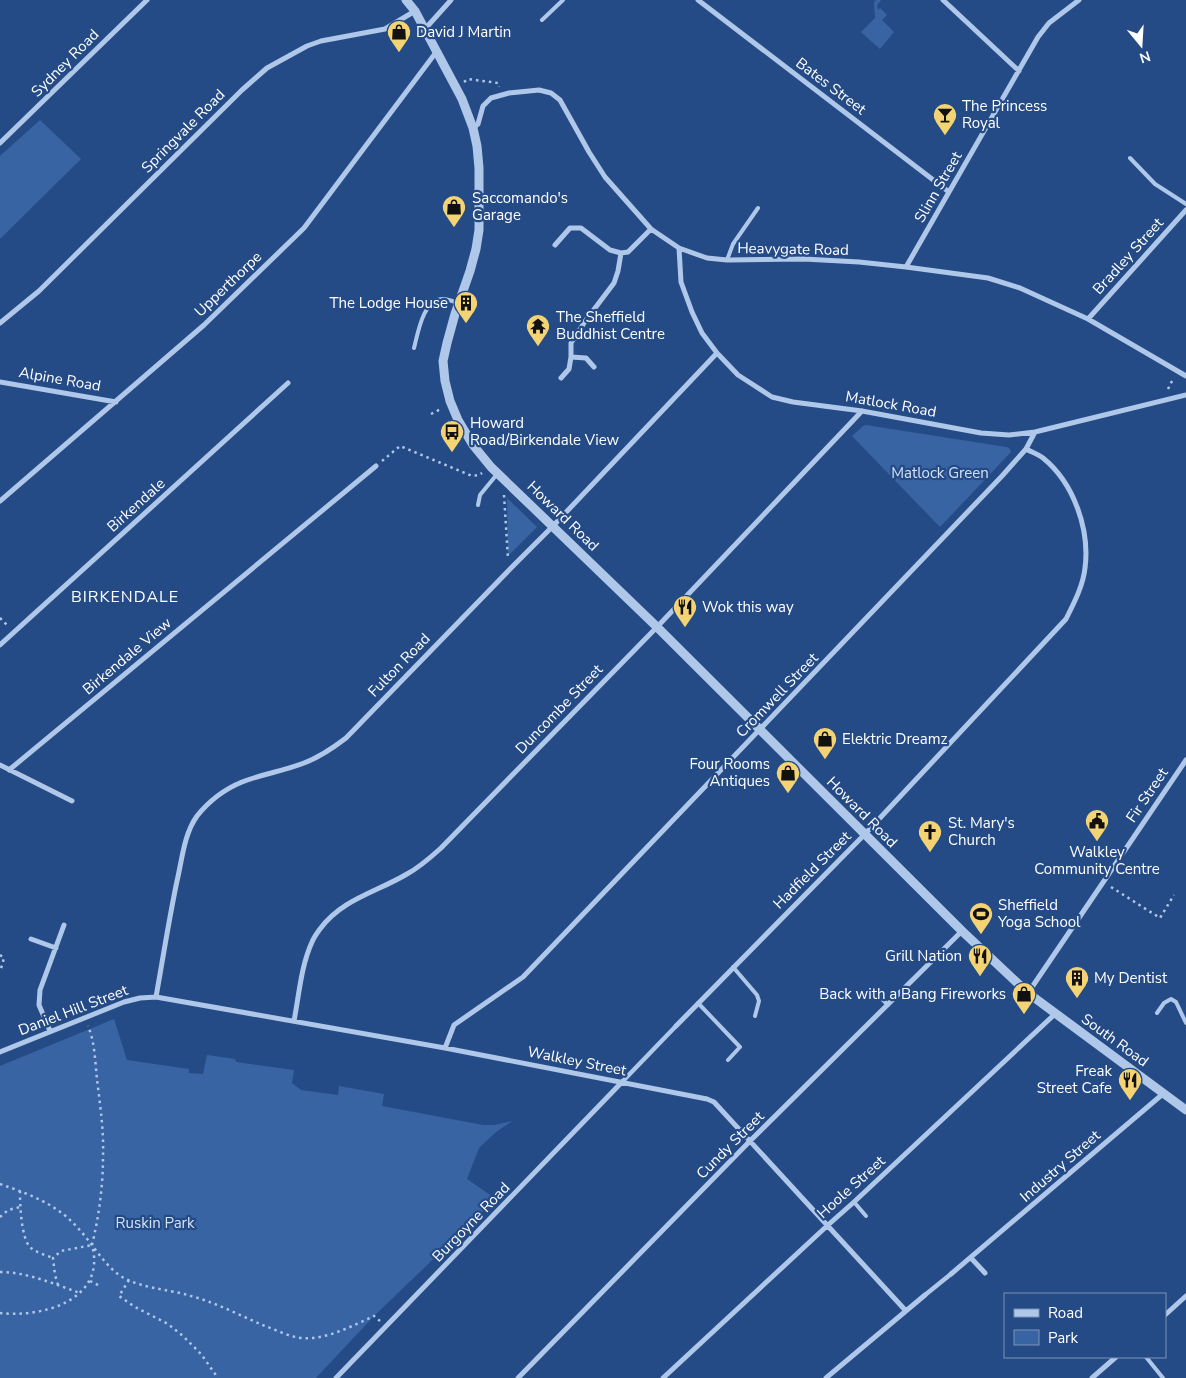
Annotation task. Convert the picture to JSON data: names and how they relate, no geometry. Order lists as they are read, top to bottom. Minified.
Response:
{"streets":{"street":["Sydney Road","Bates Street","Springvale Road","Slinn Street","Heavygate Road","Bradley Street","Upperthorpe","Alpine Road","Matlock Road","Birkendale","Howard Road","Birkendale View","Fulton Road","Cromwell Street","Duncombe Street","Fir Street","Hadfield Street","Daniel Hill Street","South Road","Walkley Street","Cundy Street","Industry Street","Hoole Street","Burgoyne Road"]},"crossings":[["Bates Street","Slinn Street"],["Springvale Road","Howard Road"],["Slinn Street","Heavygate Road"],["Heavygate Road","Bradley Street"],["Heavygate Road","Matlock Road"],["Heavygate Road","Howard Road"],["Upperthorpe","Alpine Road"],["Upperthorpe","Howard Road"],["Matlock Road","Fulton Road"],["Matlock Road","Cromwell Street"],["Matlock Road","Duncombe Street"],["Howard Road","Fulton Road"],["Howard Road","Cromwell Street"],["Howard Road","Duncombe Street"],["Howard Road","Hadfield Street"],["Howard Road","South Road"],["Howard Road","Cundy Street"],["Fulton Road","Daniel Hill Street"],["Fulton Road","Walkley Street"],["Cromwell Street","Hadfield Street"],["Cromwell Street","Walkley Street"],["Duncombe Street","Walkley Street"],["Fir Street","South Road"],["Hadfield Street","Walkley Street"],["Hadfield Street","Burgoyne Road"],["Daniel Hill Street","Walkley Street"],["South Road","Cundy Street"],["South Road","Industry Street"],["South Road","Hoole Street"],["Walkley Street","Cundy Street"],["Walkley Street","Industry Street"],["Walkley Street","Hoole Street"],["Walkley Street","Burgoyne Road"]],"districts":["BIRKENDALE"],"parks":["Matlock Green","Ruskin Park"],"places":{"shop":["David J Martin","Saccomando's Garage","Elektric Dreamz","Four Rooms Antiques","Back with a Bang Fireworks"],"bar":["The Princess Royal"],"building":["The Lodge House","My Dentist"],"temple":["The Sheffield Buddhist Centre"],"bus stop":["Howard Road/Birkendale View"],"restaurant":["Wok this way","Grill Nation","Freak Street Cafe"],"public building":["Walkley Community Centre"],"church":["St. Mary's Church"],"sports":["Sheffield Yoga School"]},"legend":["Road","Park"],"north":"bottom"}
